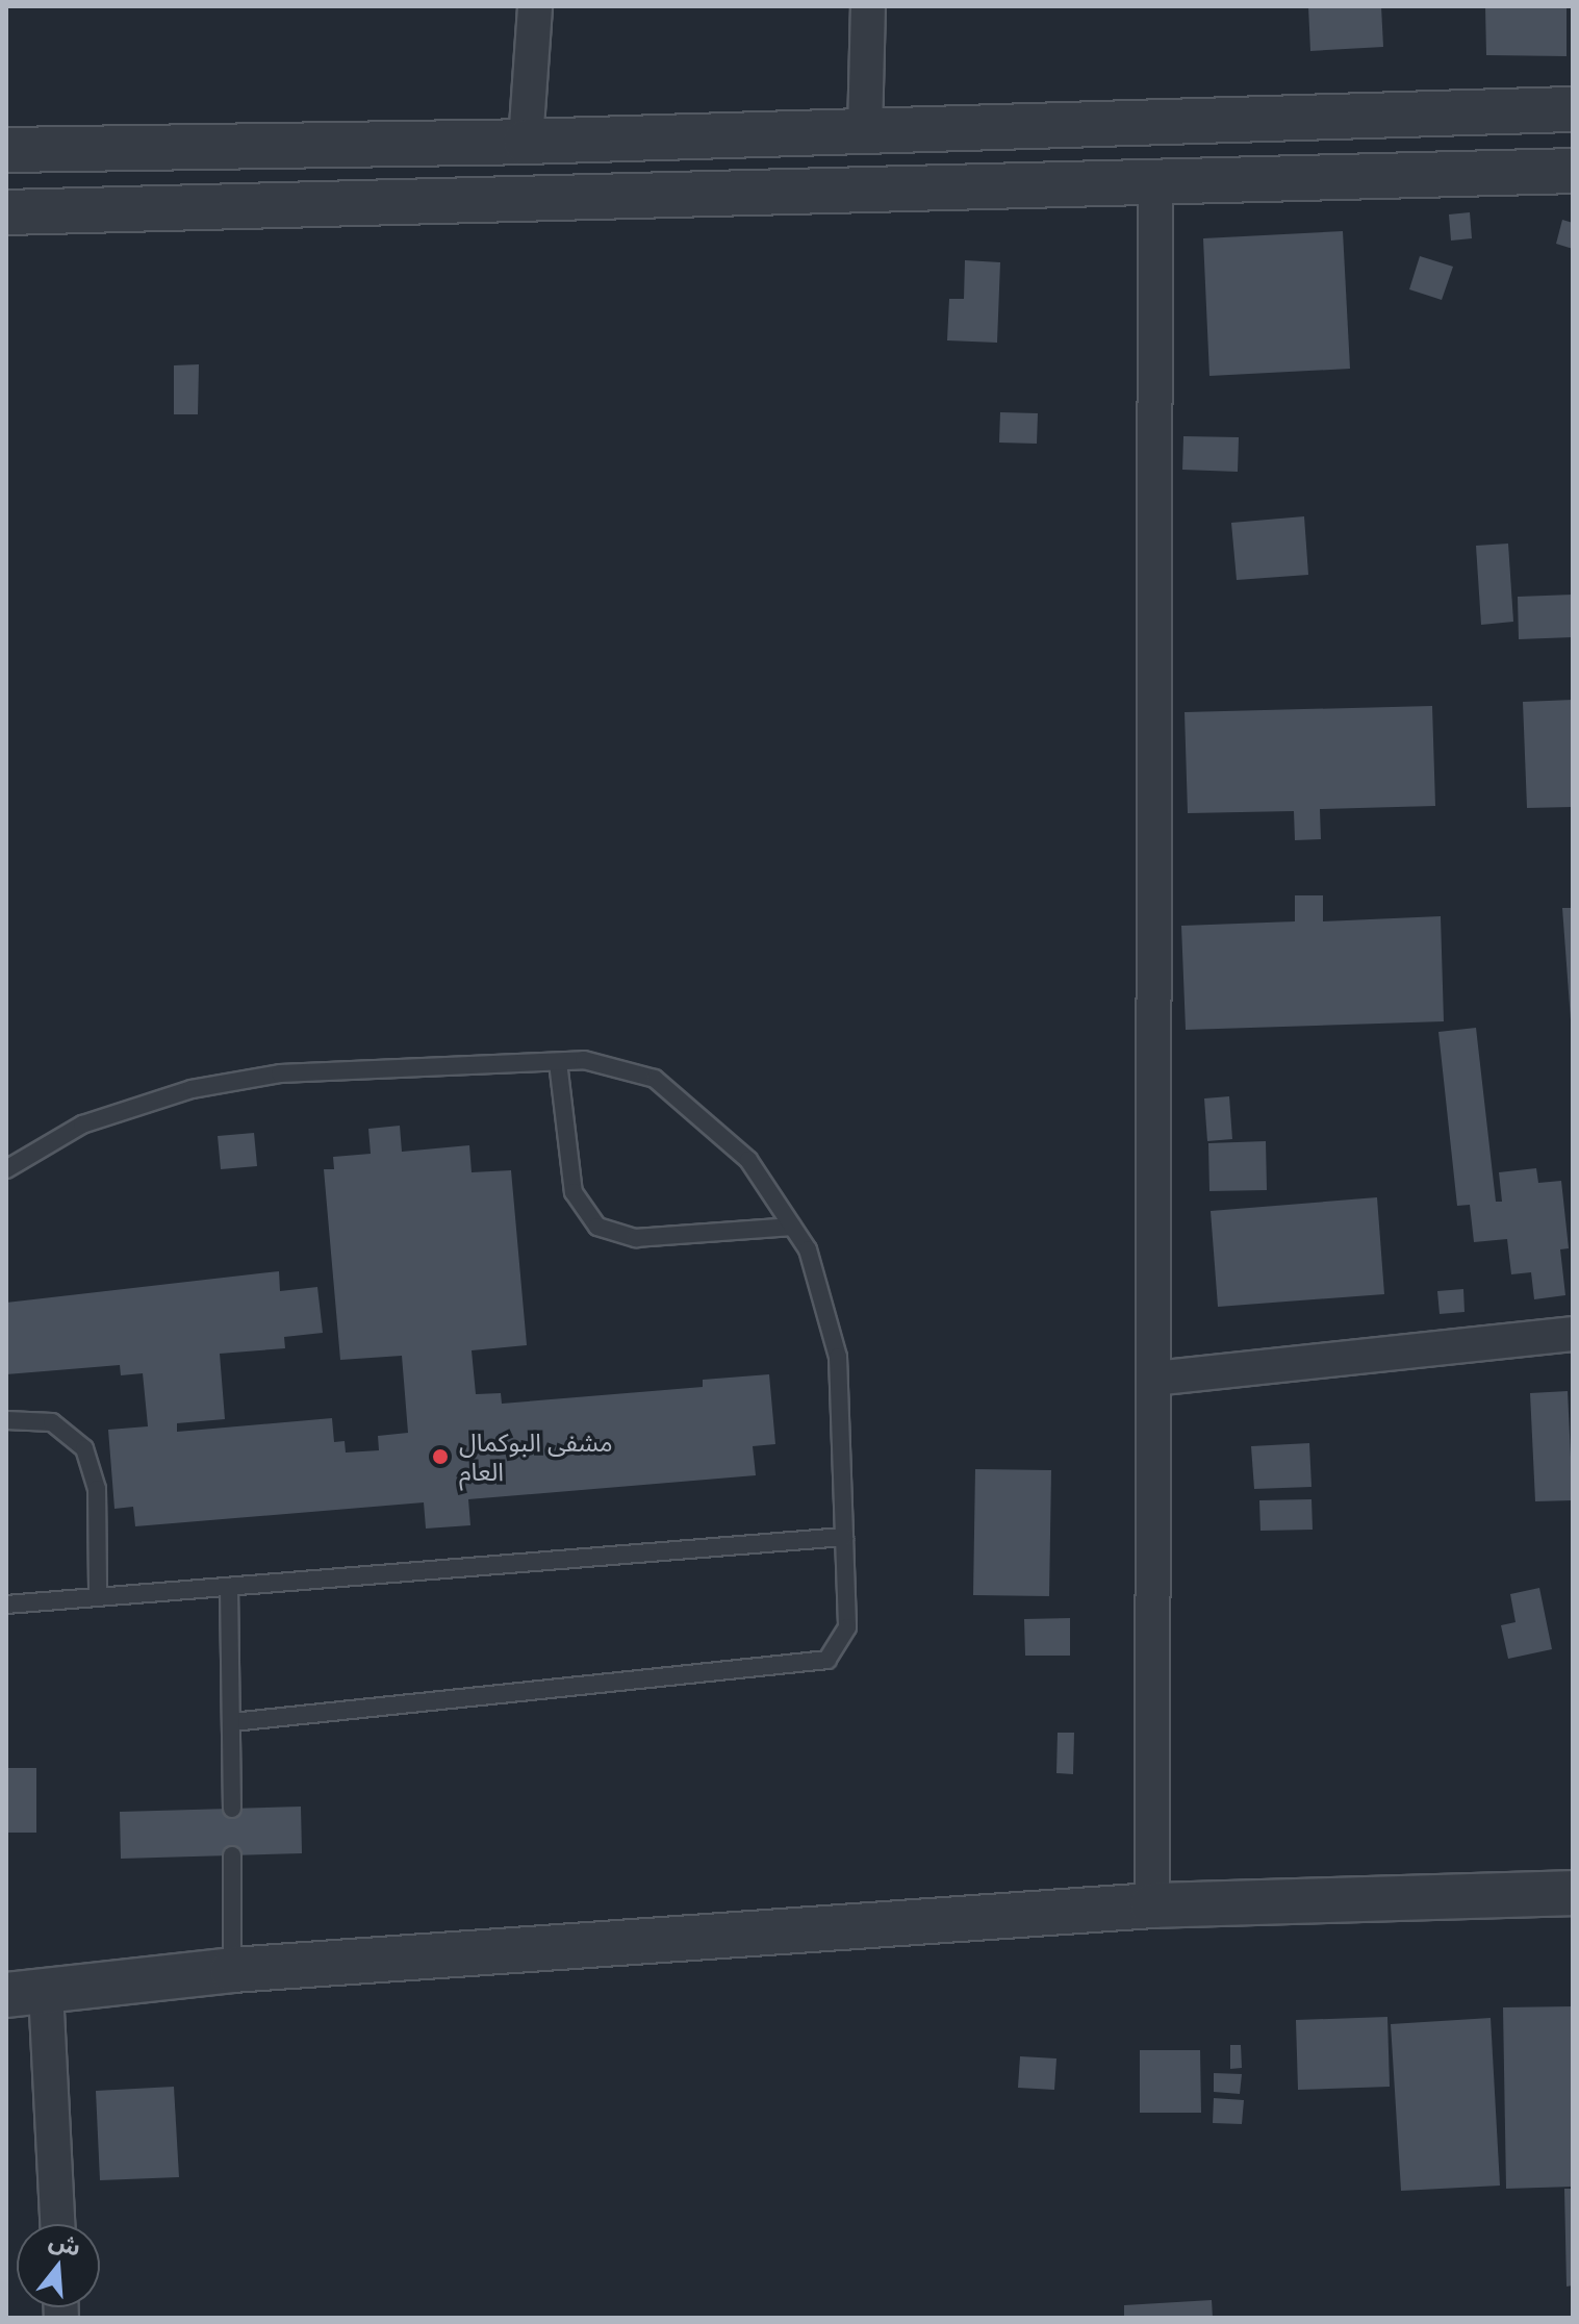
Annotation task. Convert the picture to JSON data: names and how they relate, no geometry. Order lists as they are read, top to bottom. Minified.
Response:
{"places":["مشفى البوكمال العام"],"north":"top"}
